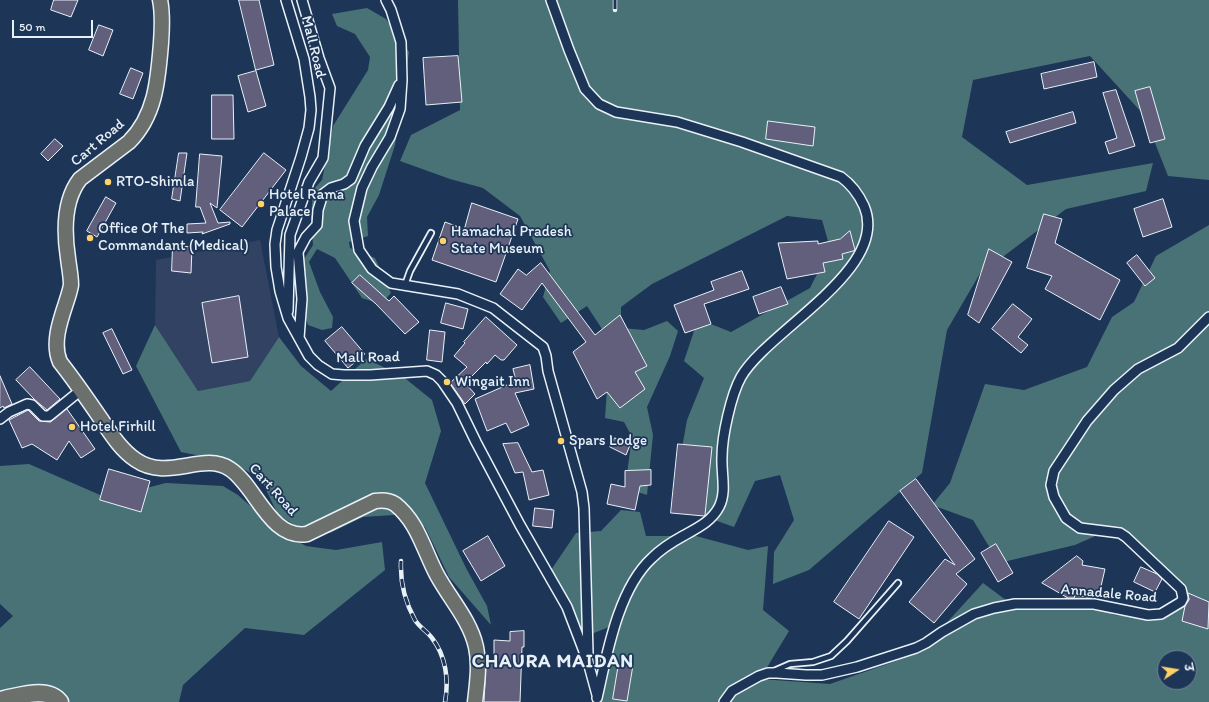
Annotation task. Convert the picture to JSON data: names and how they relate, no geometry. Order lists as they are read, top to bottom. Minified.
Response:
{"streets":{"main road":["Cart Road"],"street":["Mall Road","Annadale Road"]},"districts":["CHAURA MAIDAN"],"places":["RTO-Shimla","Hotel Rama Palace","Office Of The Commandant (Medical)","Hamachal Pradesh State Museum","Wingait Inn","Hotel Firhill","Spars Lodge"],"scale_bar":"50 m","north":"right"}
